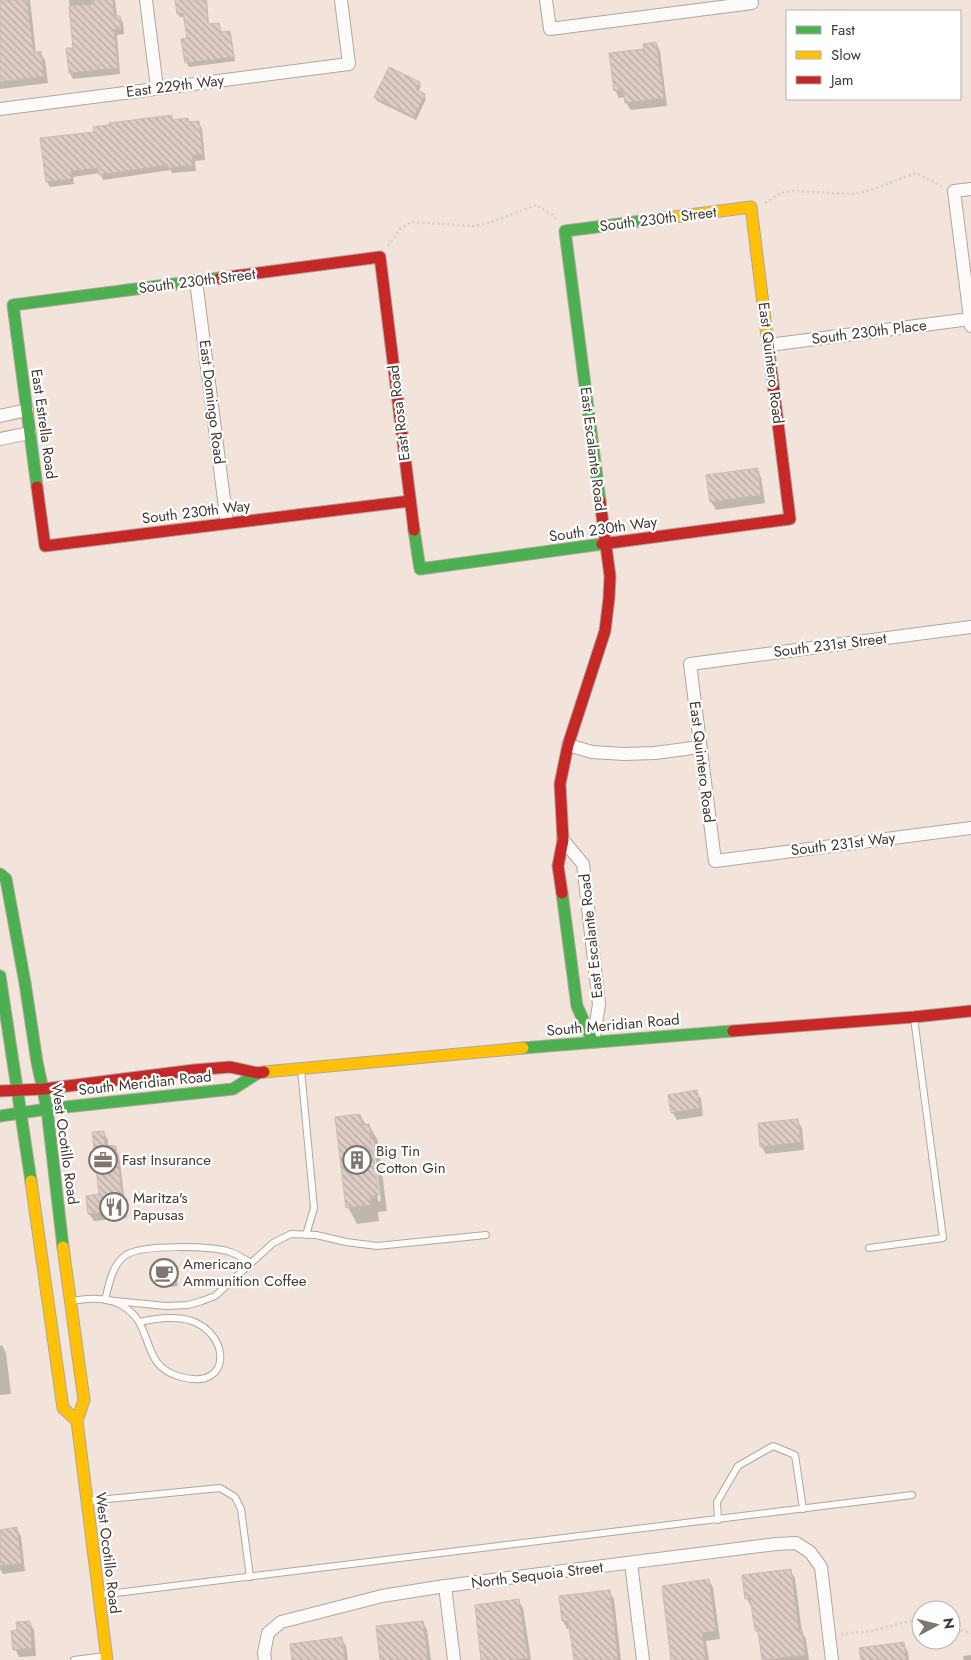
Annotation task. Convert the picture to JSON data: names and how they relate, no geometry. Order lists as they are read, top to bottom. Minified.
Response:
{"streets":{"street":["East 229th Way","South 230th Street","South 230th Place","East Quintero Road","East Domingo Road","East Rosa Road","East Estrella Road","East Escalante Road","South 230th Way","South 231st Street","South 231st Way","South Meridian Road","West Ocotillo Road","North Sequoia Street"]},"crossings":[["South 230th Street","East Quintero Road"],["South 230th Street","East Domingo Road"],["South 230th Street","East Rosa Road"],["South 230th Street","East Estrella Road"],["South 230th Street","East Escalante Road"],["South 230th Place","East Quintero Road"],["East Quintero Road","South 230th Way"],["East Quintero Road","South 231st Street"],["East Quintero Road","South 231st Way"],["East Domingo Road","South 230th Way"],["East Rosa Road","South 230th Way"],["East Estrella Road","South 230th Way"],["East Escalante Road","South 230th Way"],["East Escalante Road","South Meridian Road"],["South Meridian Road","West Ocotillo Road"]],"places":{"office":["Fast Insurance"],"building":["Big Tin Cotton Gin"],"restaurant":["Maritza's Papusas"],"cafe":["Americano Ammunition Coffee"]},"legend":["Fast","Slow","Jam"],"north":"right"}
